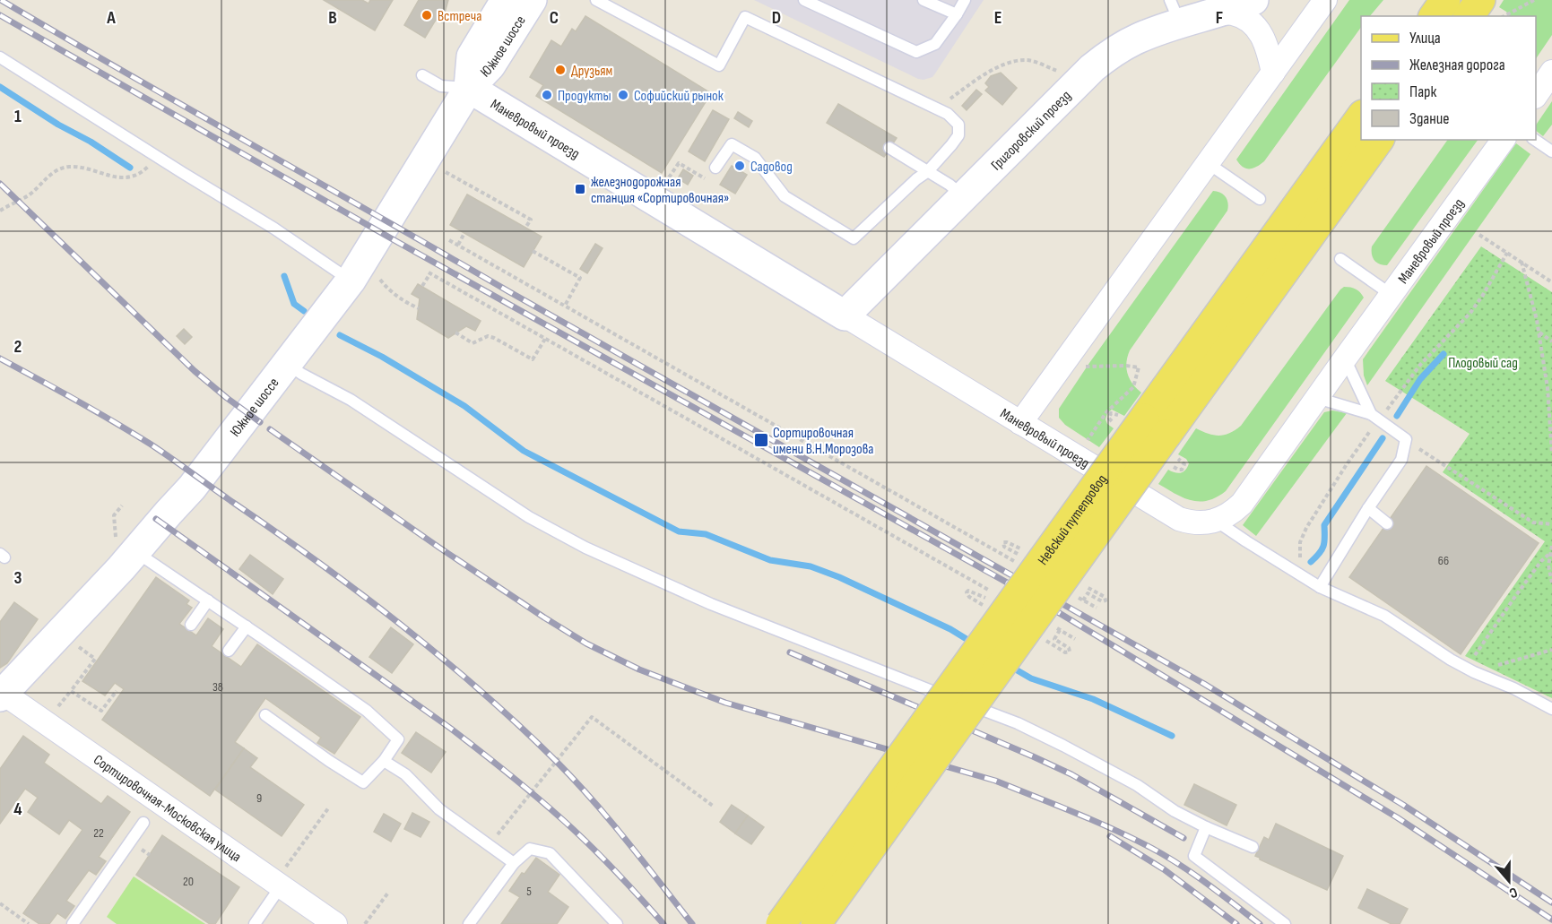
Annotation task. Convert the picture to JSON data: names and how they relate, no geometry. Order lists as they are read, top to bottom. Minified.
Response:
{"streets":{"main road":["Невский путепровод"],"street":["Южное шоссе","Маневровый проезд","Григоровский проезд","Сортировочная-Московская улица"]},"crossings":[["Южное шоссе","Маневровый проезд"],["Южное шоссе","Сортировочная-Московская улица"],["Маневровый проезд","Григоровский проезд"]],"parks":["Плодовый сад"],"places":{"other":["Встреча","Друзьям","Продукты","Софийский рынок","Садовод"],"transit":["железнодорожная станция «Сортировочная»","Сортировочная имени В.Н.Морозова"]},"house_numbers":["66","38","9","22","20","5"],"legend":["Улица","Железная дорога","Парк","Здание"],"north":"bottom","grid":{"columns":["A","B","C","D","E","F"],"rows":["1","2","3","4"]}}
